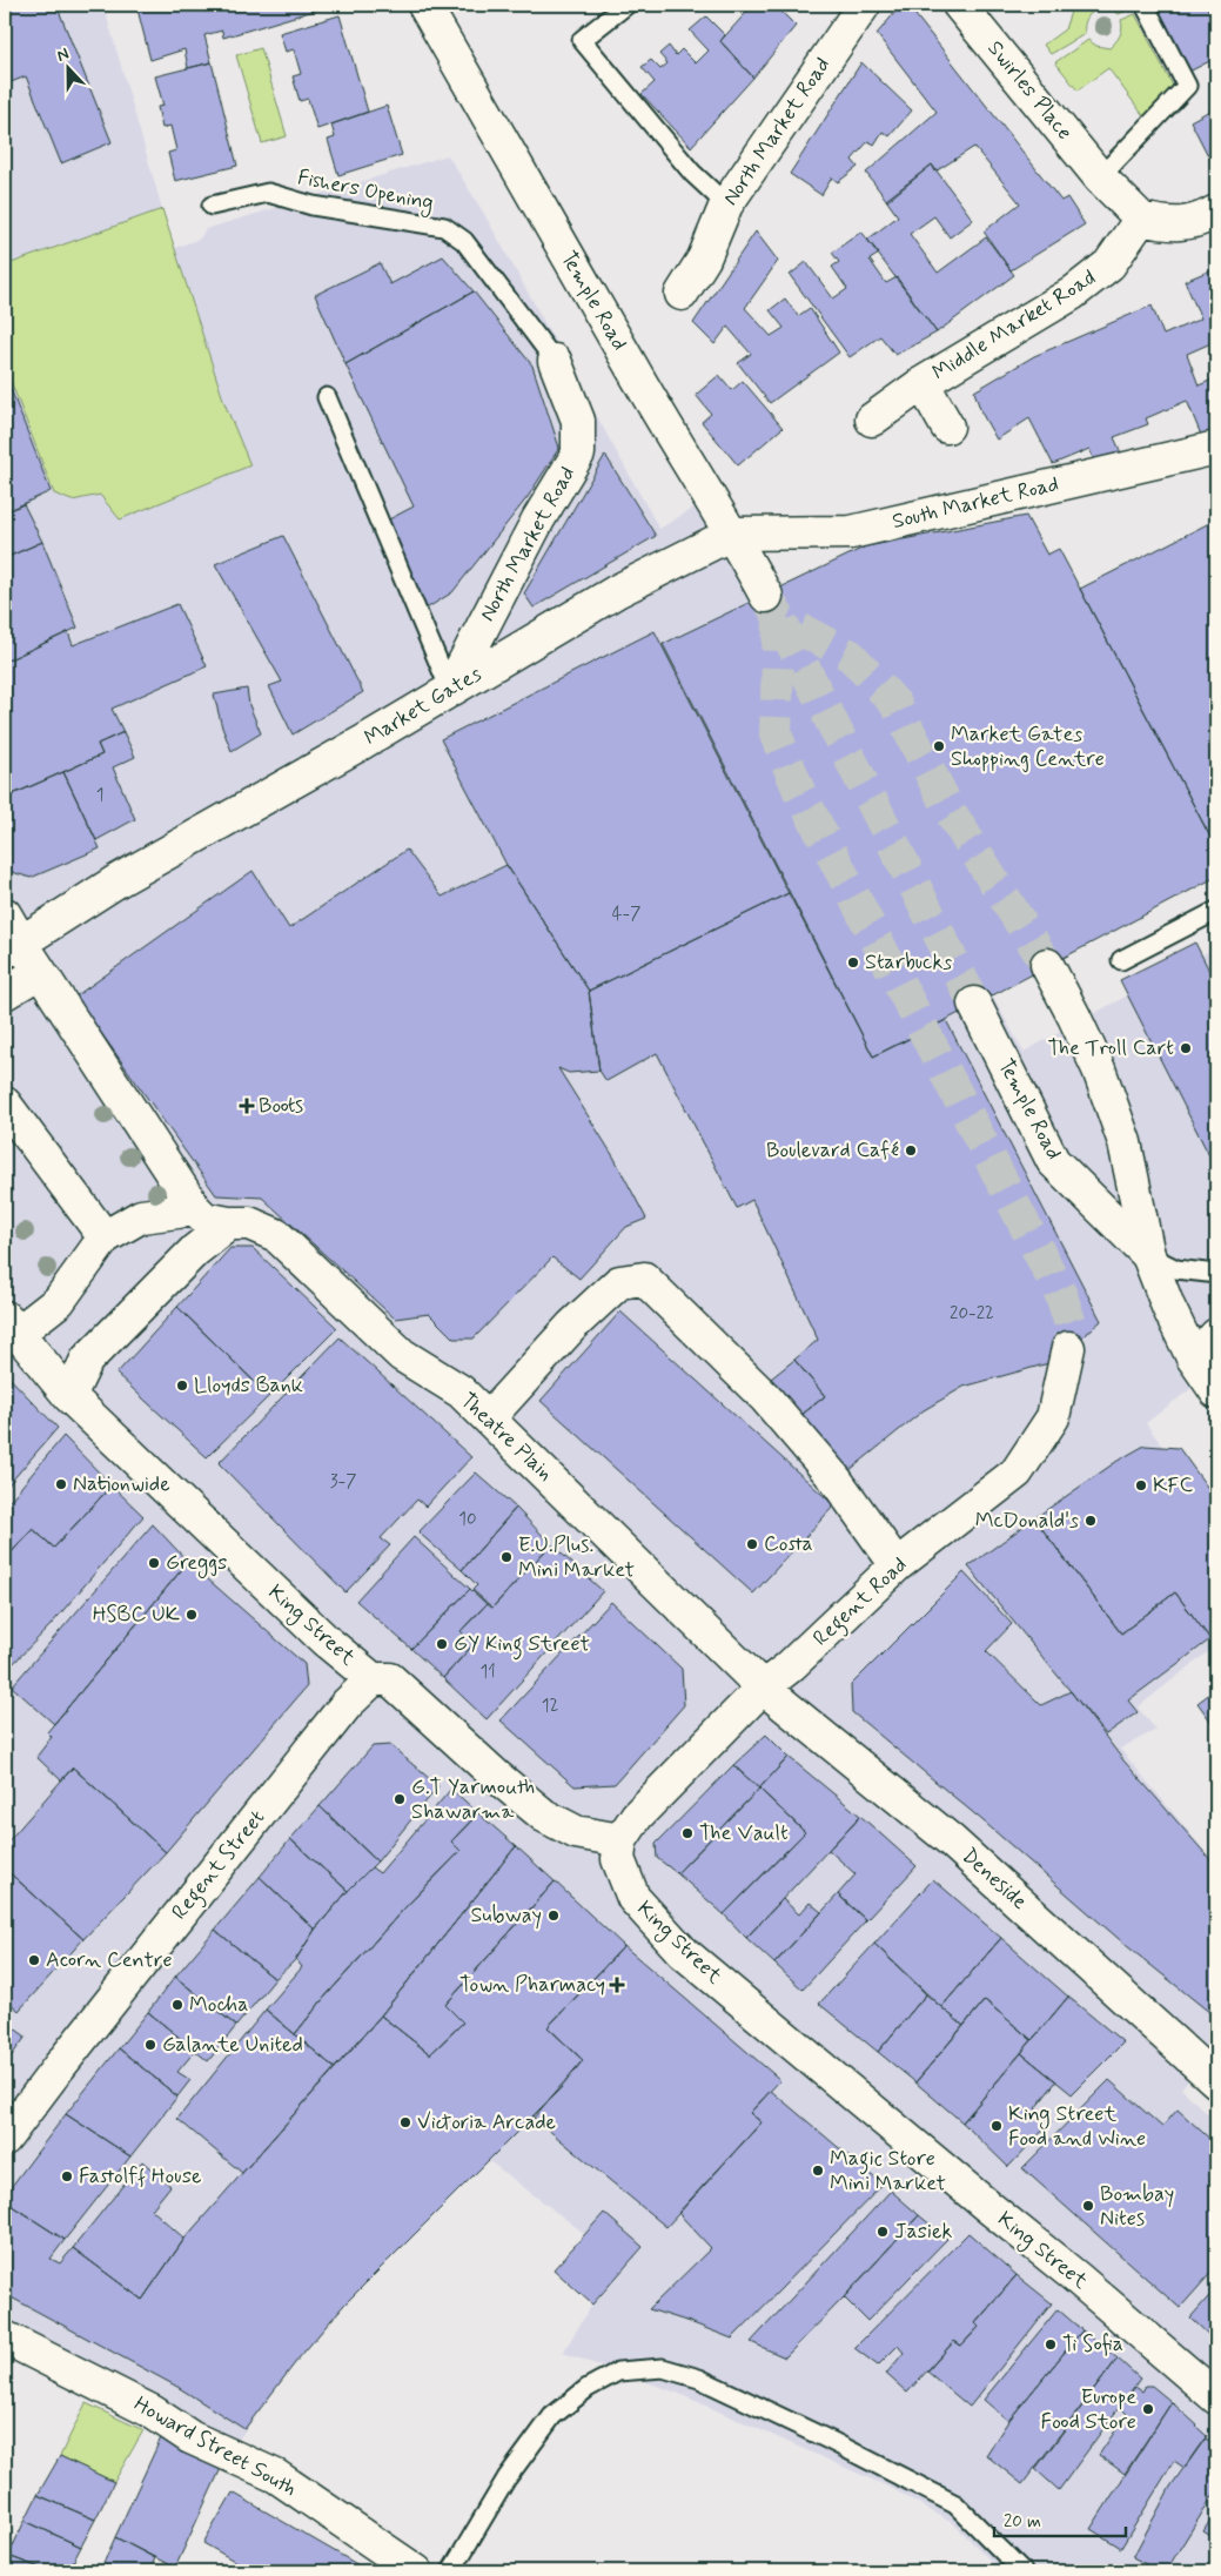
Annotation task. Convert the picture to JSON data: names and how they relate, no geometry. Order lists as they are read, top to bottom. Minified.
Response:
{"streets":{"street":["Swirles Place","North Market Road","Temple Road","Middle Market Road","South Market Road","Market Gates","Theatre Plain","Regent Road","King Street","Regent Street","Deneside","Howard Street South"],"lane":["Fishers Opening"]},"crossings":[["Swirles Place","Middle Market Road"],["North Market Road","Fishers Opening"],["North Market Road","Market Gates"],["Temple Road","South Market Road"],["Temple Road","Market Gates"],["South Market Road","Market Gates"],["Theatre Plain","Regent Road"],["Theatre Plain","Deneside"],["Regent Road","King Street"],["Regent Road","Deneside"],["King Street","Regent Street"]],"places":{"other":["Market Gates Shopping Centre","Starbucks","The Troll Cart","Boulevard Café","Lloyds Bank","Nationwide","KFC","McDonald's","Costa","E.U.Plus. Mini Market","Greggs","HSBC UK","GY King Street","G.T Yarmouth Shawarma","The Vault","Subway","Acorn Centre","Mocha","Galante United","Victoria Arcade","King Street Food and Wine","Magic Store Mini Market","Fastolff House","Bombay Nites","Jasiek","Ti Sofia","Europe Food Store"],"health":["Boots","Town Pharmacy"]},"house_numbers":["1","4-7","20-22","3-7","10","11","12"],"scale_bar":"20 m","north":"top"}
